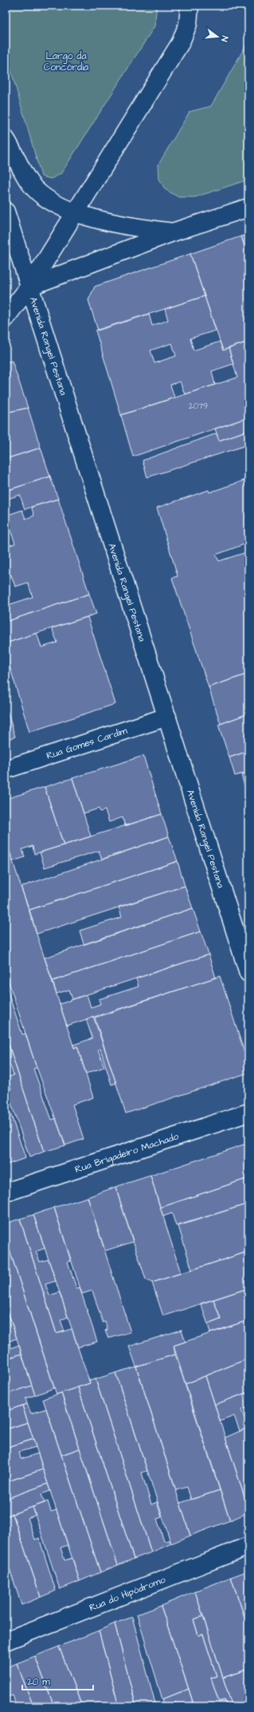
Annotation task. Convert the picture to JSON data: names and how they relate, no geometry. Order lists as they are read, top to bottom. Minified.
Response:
{"streets":{"main road":["Avenida Rangel Pestana","Rua Gomes Cardim","Rua Brigadeiro Machado","Rua do Hipódromo"]},"crossings":[["Avenida Rangel Pestana","Rua Gomes Cardim"]],"parks":["Largo da Concórdia"],"house_numbers":["2079"],"scale_bar":"20 m","north":"right"}
